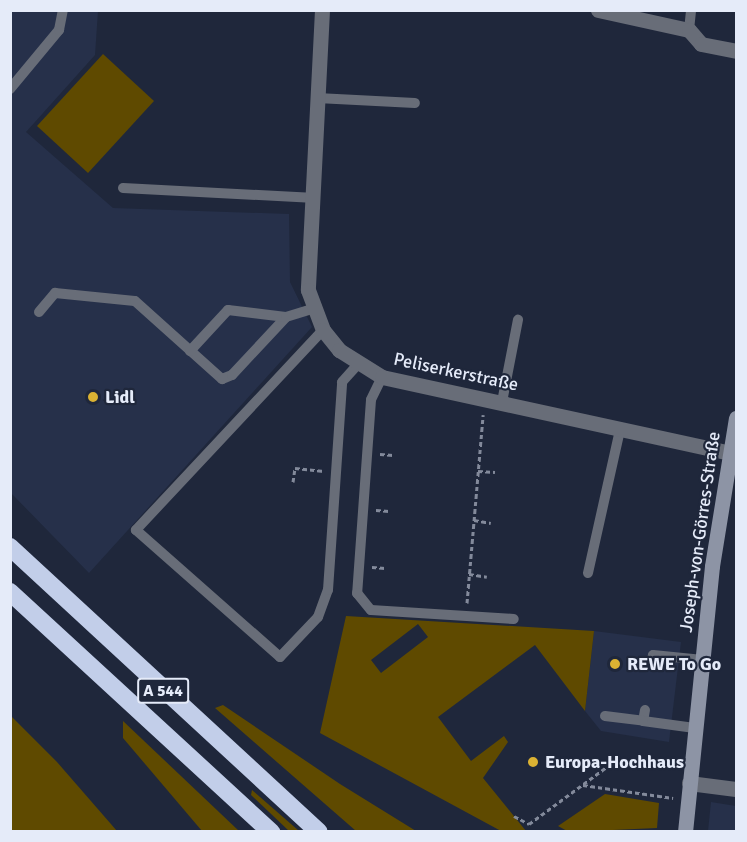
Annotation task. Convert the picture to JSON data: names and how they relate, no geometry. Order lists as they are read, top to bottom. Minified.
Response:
{"streets":{"highway":["A 544"],"main road":["Joseph-von-Görres-Straße"],"street":["Peliserkerstraße"]},"crossings":[["Peliserkerstraße","Joseph-von-Görres-Straße"]],"places":["Lidl","REWE To Go","Europa-Hochhaus"]}
